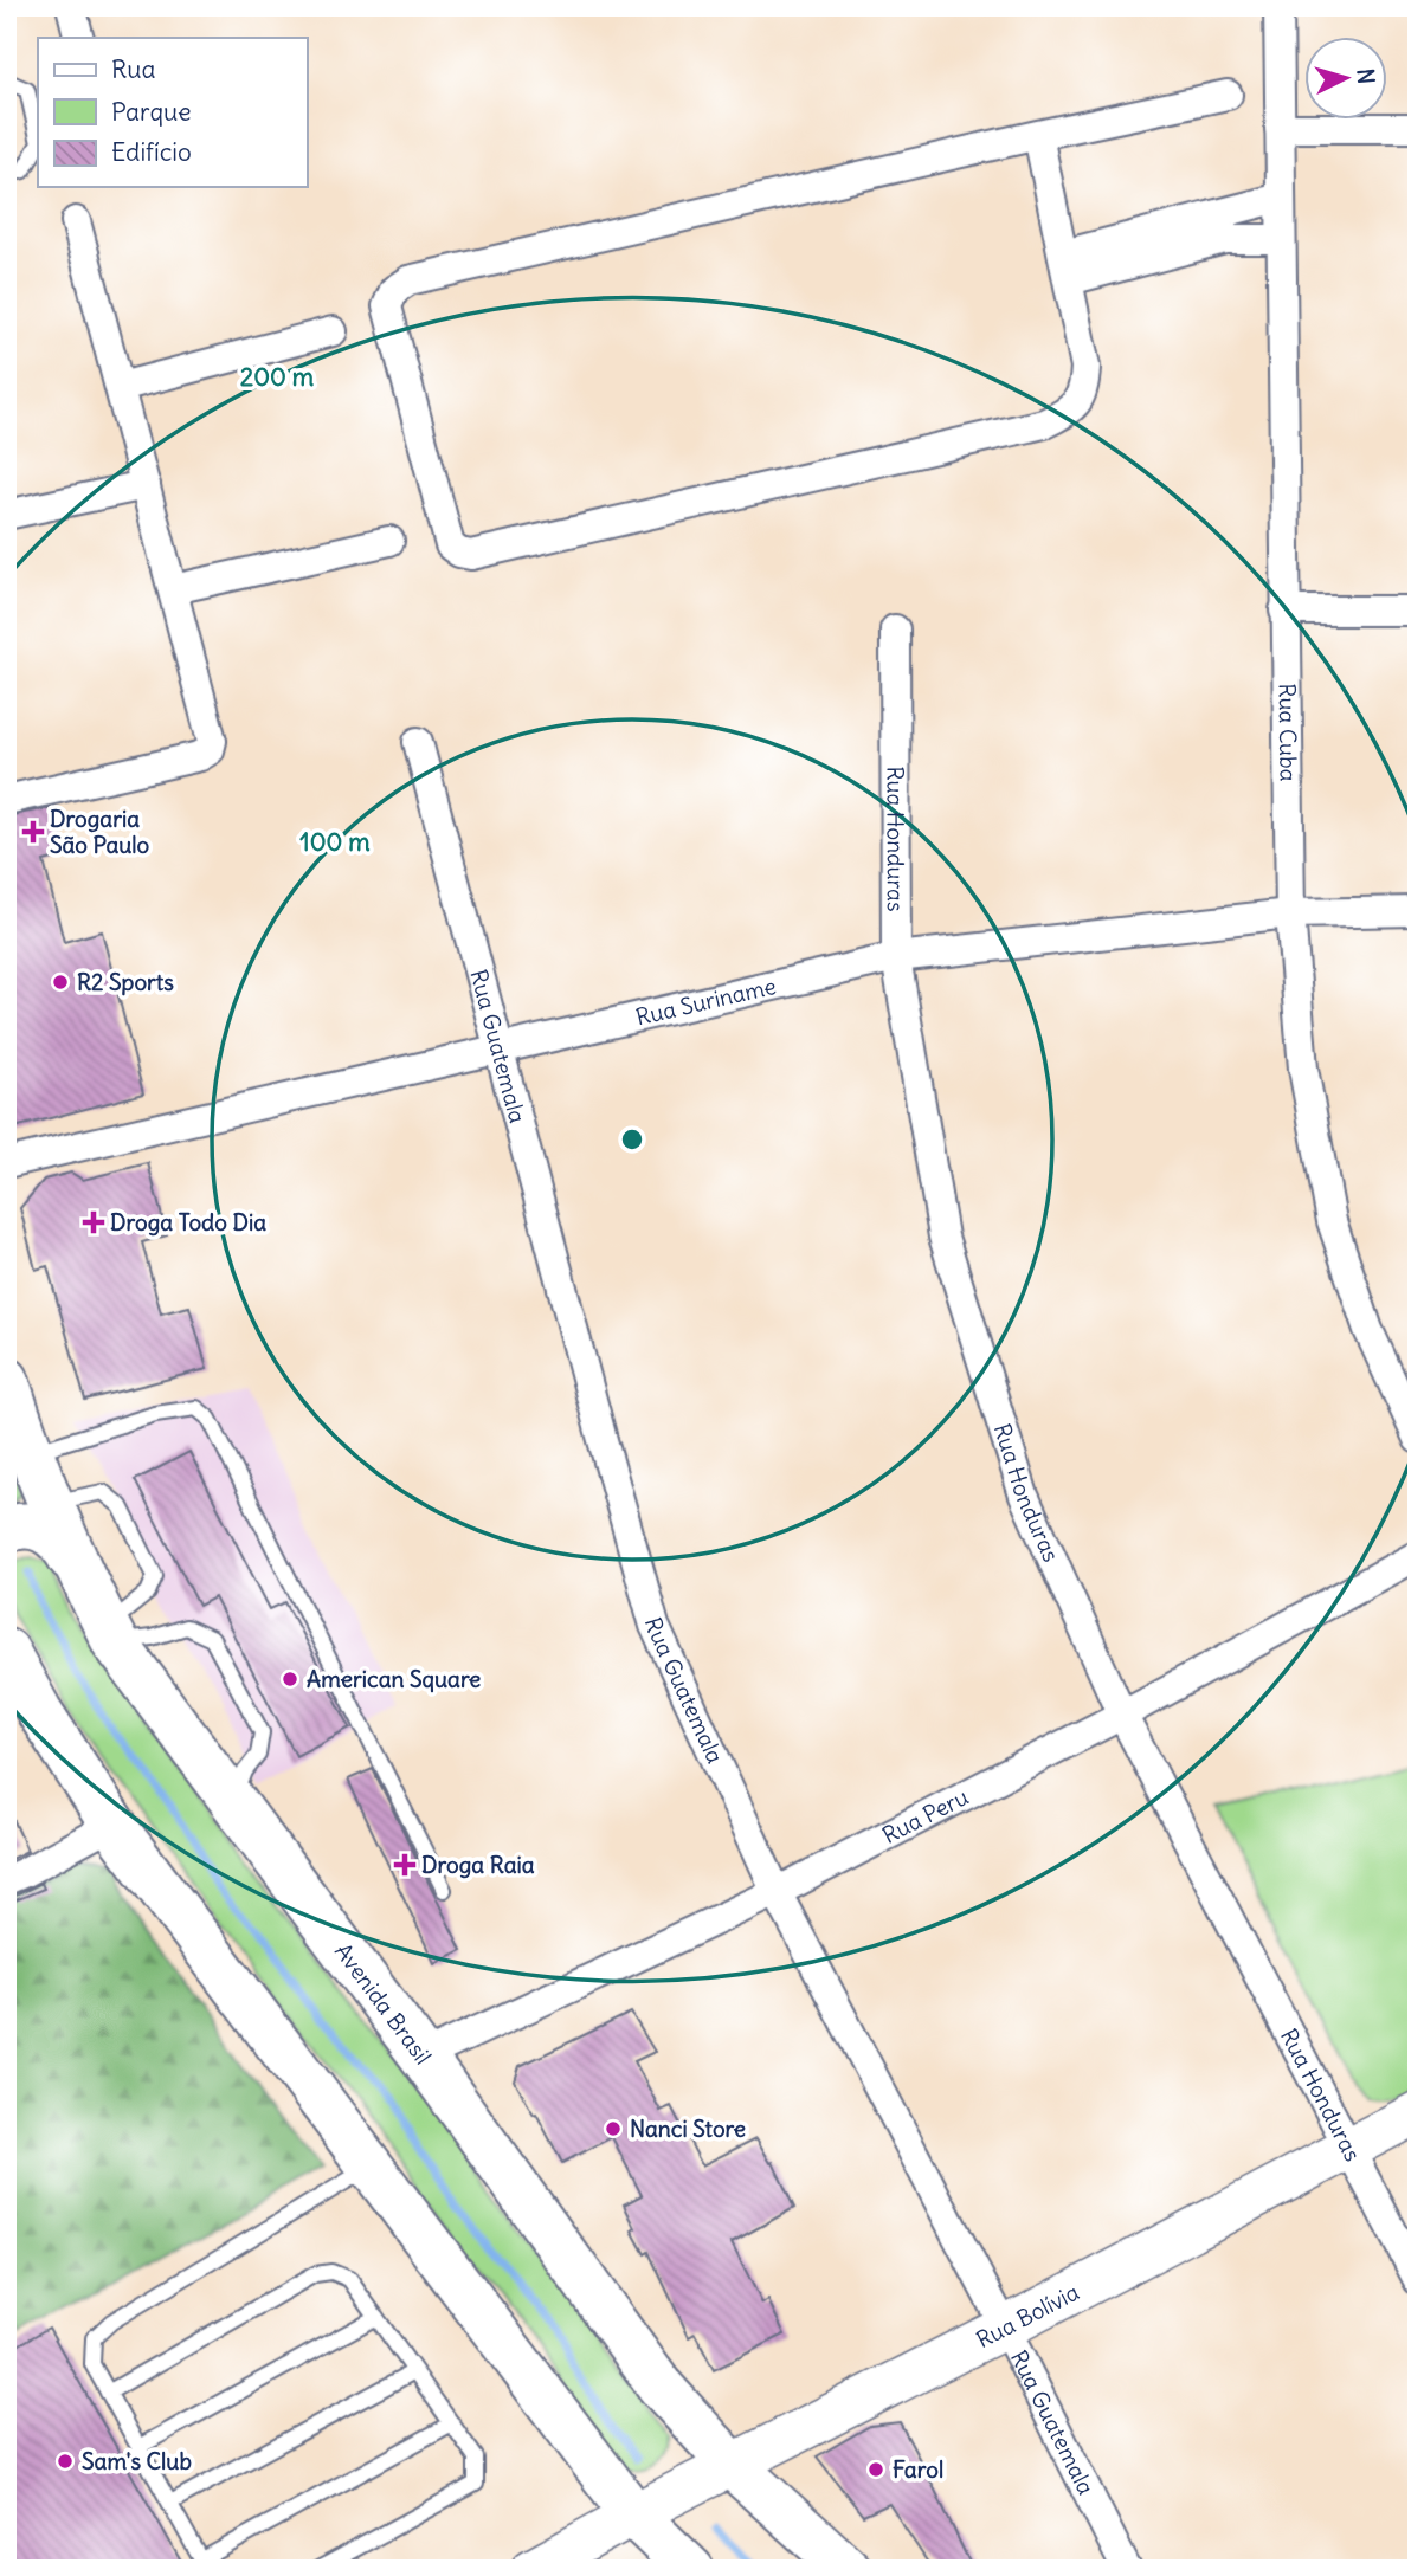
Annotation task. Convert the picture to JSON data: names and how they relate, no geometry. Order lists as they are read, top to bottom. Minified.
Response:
{"streets":{"main road":["Avenida Brasil","Rua Bolívia"],"street":["Rua Cuba","Rua Honduras","Rua Suriname","Rua Guatemala","Rua Peru"]},"crossings":[["Rua Cuba","Rua Suriname"],["Rua Honduras","Rua Suriname"],["Rua Honduras","Rua Peru"],["Rua Honduras","Rua Bolívia"],["Rua Suriname","Rua Guatemala"],["Rua Guatemala","Rua Peru"],["Rua Guatemala","Rua Bolívia"],["Rua Peru","Avenida Brasil"],["Avenida Brasil","Rua Bolívia"]],"places":{"health":["Drogaria São Paulo","Droga Todo Dia","Droga Raia"],"other":["R2 Sports","American Square","Nanci Store","Sam's Club","Farol"]},"legend":["Rua","Parque","Edifício"],"north":"right","rings":["200 m","100 m"]}
